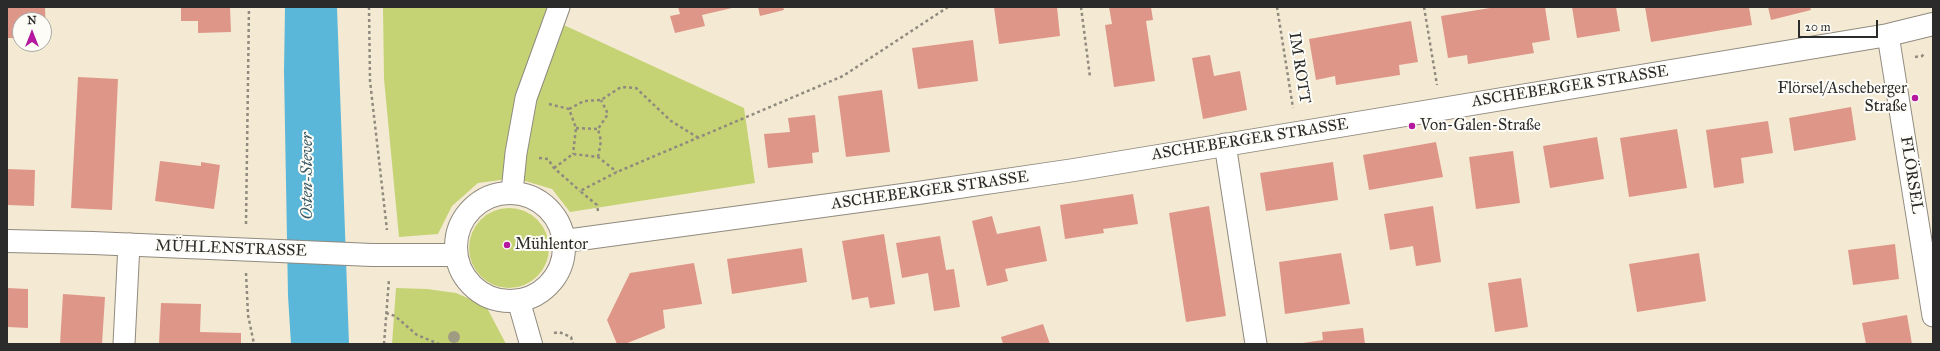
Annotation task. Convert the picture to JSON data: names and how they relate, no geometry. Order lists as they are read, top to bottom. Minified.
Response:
{"streets":{"street":["ASCHEBERGER STRASSE","FLÖRSEL","MÜHLENSTRASSE"],"path":["IM ROTT"]},"crossings":[["IM ROTT","ASCHEBERGER STRASSE"],["ASCHEBERGER STRASSE","FLÖRSEL"],["ASCHEBERGER STRASSE","MÜHLENSTRASSE"]],"water":["Osten-Stever"],"places":["Flörsel/Ascheberger Straße","Von-Galen-Straße","Mühlentor"],"scale_bar":"20 m","north":"top"}
